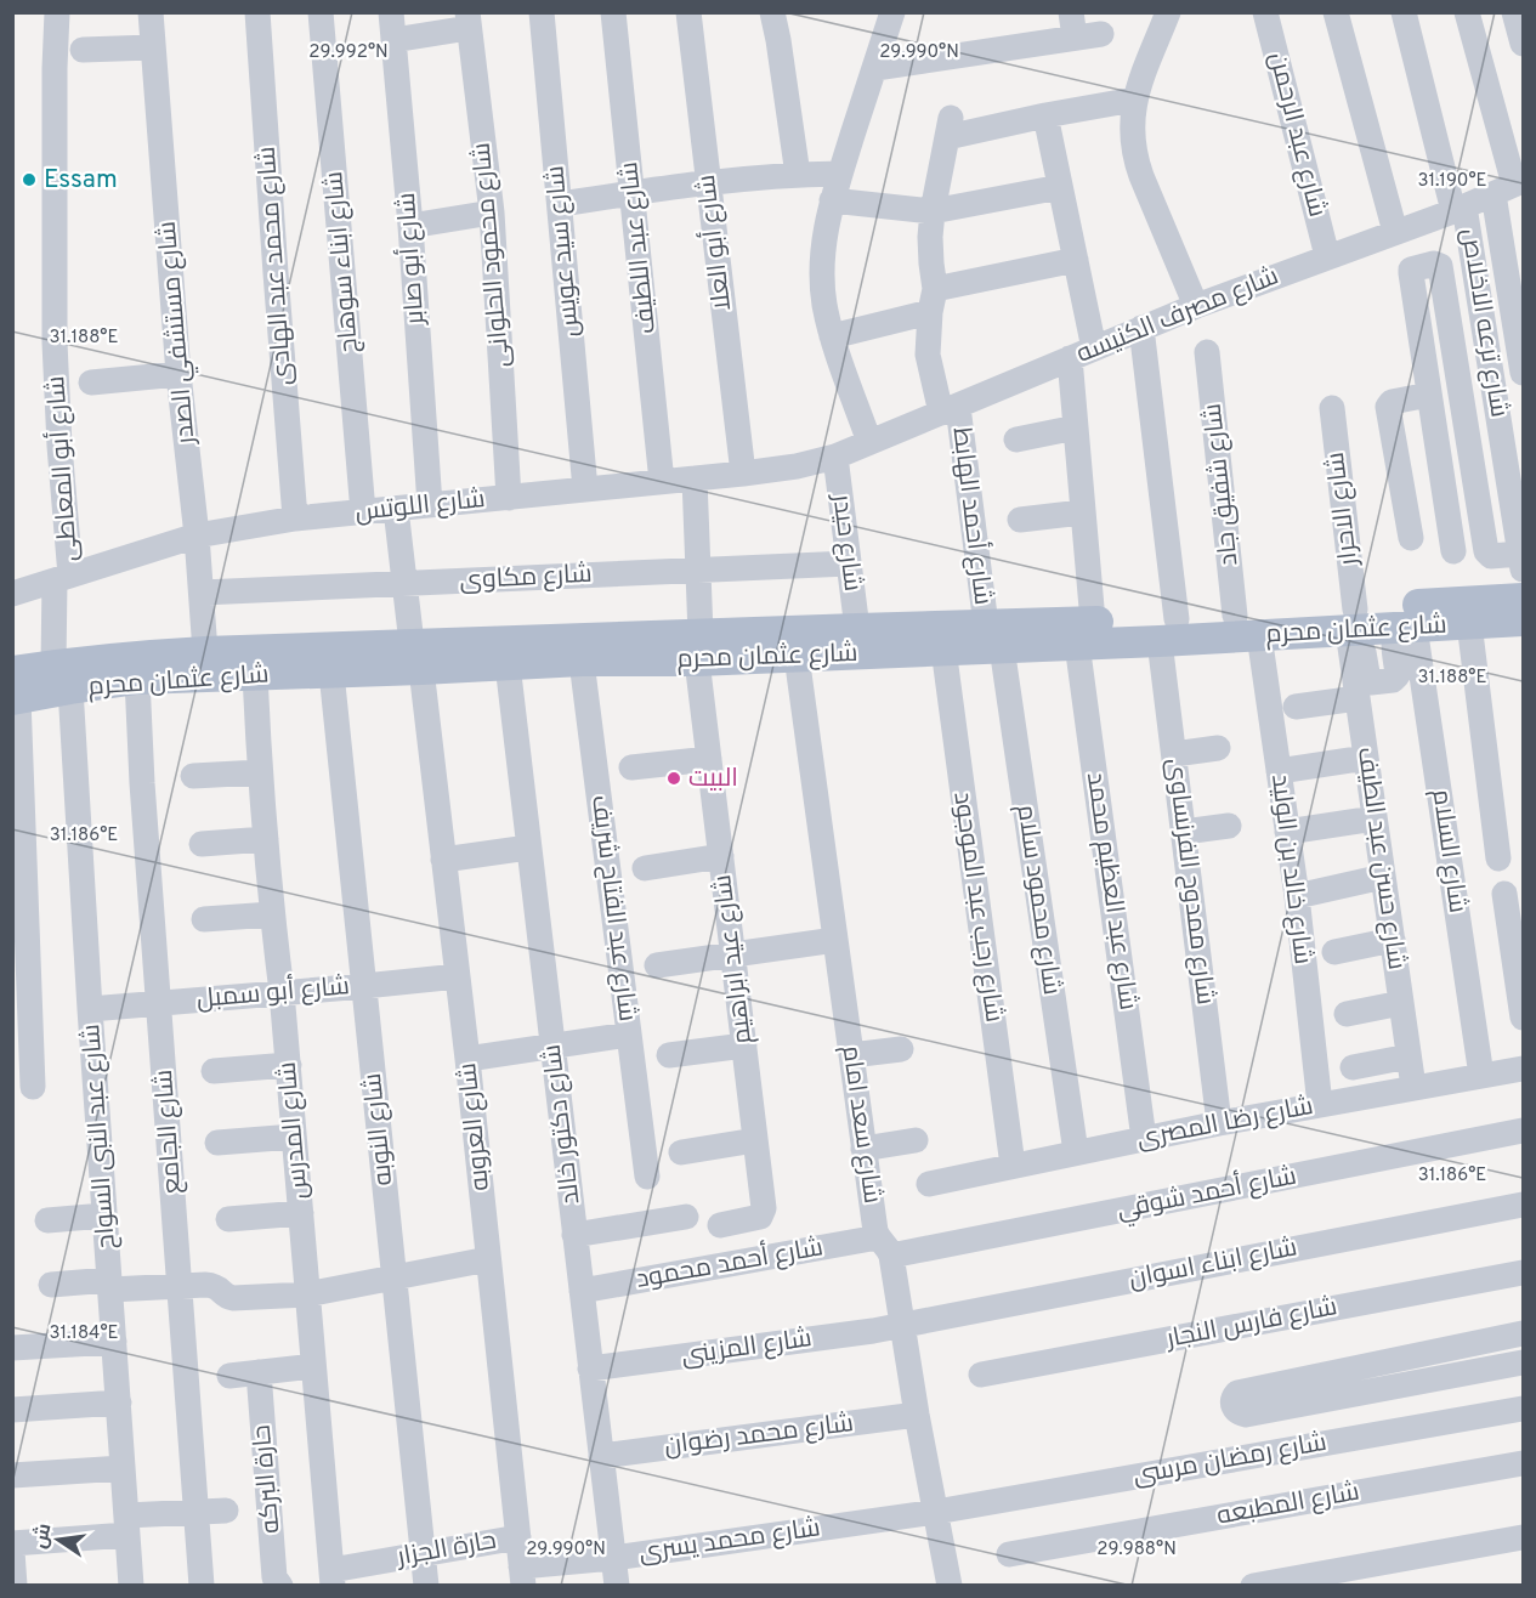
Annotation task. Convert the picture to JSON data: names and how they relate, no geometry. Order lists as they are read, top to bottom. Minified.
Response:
{"streets":{"main road":["شارع عثمان محرم"],"street":["شارع عبد الرحمن","شارع أبو العلا","شارع عبد اللطيف","شارع سيد عويس","شارع محمود الحلوانى","شارع أبو صابر","شارع ابناء سوهاج","شارع محمد عبد الهادى","شارع مصرف الكنيسه","شارع ترعه الاخلاص","شارع مستشفي الصدر","شارع أبو المعاطى","شارع شفيق جاد","شارع اللوتس","شارع الاحرار","شارع أحمد الهابط","شارع حيدر","شارع مكاوى","شارع السلام","شارع حسن عبد الطيف","شارع خالد بن الوليد","شارع ممدوح الفرنساوى","شارع عبد العظيم محمد","شارع محمود سلام","شارع رجب عبد الموجود","شارع عبد الفتاح شريف","شارع عيد ابراهيم","شارع أبو سمبل","شارع رضا المصرى","شارع دكتور خالد","شارع سعد امام","شارع العروبه","شارع النوبه","شارع المدرس","شارع الجامع","شارع عبد النبى السواح","شارع أحمد شوقي","شارع أحمد محمود","شارع ابناء اسوان","شارع فارس النجار","شارع المزينى","شارع محمد رضوان","شارع رمضان مرسى","حارة البركه","شارع المطبعه","شارع محمد يسرى","حارة الجزار"]},"crossings":[["شارع عبد الرحمن","شارع مصرف الكنيسه"],["شارع أبو العلا","شارع اللوتس"],["شارع عبد اللطيف","شارع اللوتس"],["شارع سيد عويس","شارع اللوتس"],["شارع محمود الحلوانى","شارع اللوتس"],["شارع أبو صابر","شارع اللوتس"],["شارع ابناء سوهاج","شارع اللوتس"],["شارع محمد عبد الهادى","شارع اللوتس"],["شارع مصرف الكنيسه","شارع ترعه الاخلاص"],["شارع مصرف الكنيسه","شارع اللوتس"],["شارع مصرف الكنيسه","شارع أحمد الهابط"],["شارع مصرف الكنيسه","شارع حيدر"],["شارع مصرف الكنيسه","شارع ممدوح الفرنساوى"],["شارع مصرف الكنيسه","شارع عبد العظيم محمد"],["شارع مستشفي الصدر","شارع اللوتس"],["شارع مستشفي الصدر","شارع مكاوى"],["شارع مستشفي الصدر","شارع عثمان محرم"],["شارع أبو المعاطى","شارع اللوتس"],["شارع أبو المعاطى","شارع عثمان محرم"],["شارع أبو المعاطى","شارع عبد النبى السواح"],["شارع شفيق جاد","شارع عثمان محرم"],["شارع اللوتس","شارع حيدر"],["شارع اللوتس","شارع عيد ابراهيم"],["شارع اللوتس","شارع العروبه"],["شارع الاحرار","شارع عثمان محرم"],["شارع الاحرار","شارع حسن عبد الطيف"],["شارع أحمد الهابط","شارع عثمان محرم"],["شارع أحمد الهابط","شارع محمود سلام"],["شارع حيدر","شارع مكاوى"],["شارع حيدر","شارع عثمان محرم"],["شارع مكاوى","شارع عيد ابراهيم"],["شارع مكاوى","شارع العروبه"],["شارع عثمان محرم","شارع السلام"],["شارع عثمان محرم","شارع حسن عبد الطيف"],["شارع عثمان محرم","شارع خالد بن الوليد"],["شارع عثمان محرم","شارع ممدوح الفرنساوى"],["شارع عثمان محرم","شارع عبد العظيم محمد"],["شارع عثمان محرم","شارع محمود سلام"],["شارع عثمان محرم","شارع رجب عبد الموجود"],["شارع عثمان محرم","شارع عبد الفتاح شريف"],["شارع عثمان محرم","شارع عيد ابراهيم"],["شارع عثمان محرم","شارع دكتور خالد"],["شارع عثمان محرم","شارع سعد امام"],["شارع عثمان محرم","شارع العروبه"],["شارع عثمان محرم","شارع النوبه"],["شارع عثمان محرم","شارع المدرس"],["شارع عثمان محرم","شارع الجامع"],["شارع عثمان محرم","شارع عبد النبى السواح"],["شارع السلام","شارع رضا المصرى"],["شارع حسن عبد الطيف","شارع رضا المصرى"],["شارع خالد بن الوليد","شارع رضا المصرى"],["شارع ممدوح الفرنساوى","شارع رضا المصرى"],["شارع عبد العظيم محمد","شارع رضا المصرى"],["شارع محمود سلام","شارع رضا المصرى"],["شارع رجب عبد الموجود","شارع رضا المصرى"],["شارع أبو سمبل","شارع العروبه"],["شارع أبو سمبل","شارع النوبه"],["شارع أبو سمبل","شارع المدرس"],["شارع أبو سمبل","شارع الجامع"],["شارع أبو سمبل","شارع عبد النبى السواح"],["شارع دكتور خالد","شارع أحمد محمود"],["شارع دكتور خالد","شارع المزينى"],["شارع دكتور خالد","شارع محمد رضوان"],["شارع دكتور خالد","شارع محمد يسرى"],["شارع سعد امام","شارع أحمد شوقي"],["شارع سعد امام","شارع أحمد محمود"],["شارع سعد امام","شارع ابناء اسوان"],["شارع سعد امام","شارع المزينى"],["شارع سعد امام","شارع محمد رضوان"],["شارع سعد امام","شارع رمضان مرسى"],["شارع سعد امام","شارع محمد يسرى"],["شارع العروبه","شارع محمد يسرى"],["شارع العروبه","حارة الجزار"],["شارع النوبه","حارة الجزار"],["شارع المدرس","حارة الجزار"],["شارع أحمد شوقي","شارع أحمد محمود"],["شارع ابناء اسوان","شارع المزينى"],["شارع رمضان مرسى","شارع محمد يسرى"]],"places":["Essam","البيت"],"north":"left","coordinates":["29.992°N","29.990°N","31.190°E","31.188°E","31.186°E","31.184°E","29.988°N"]}
